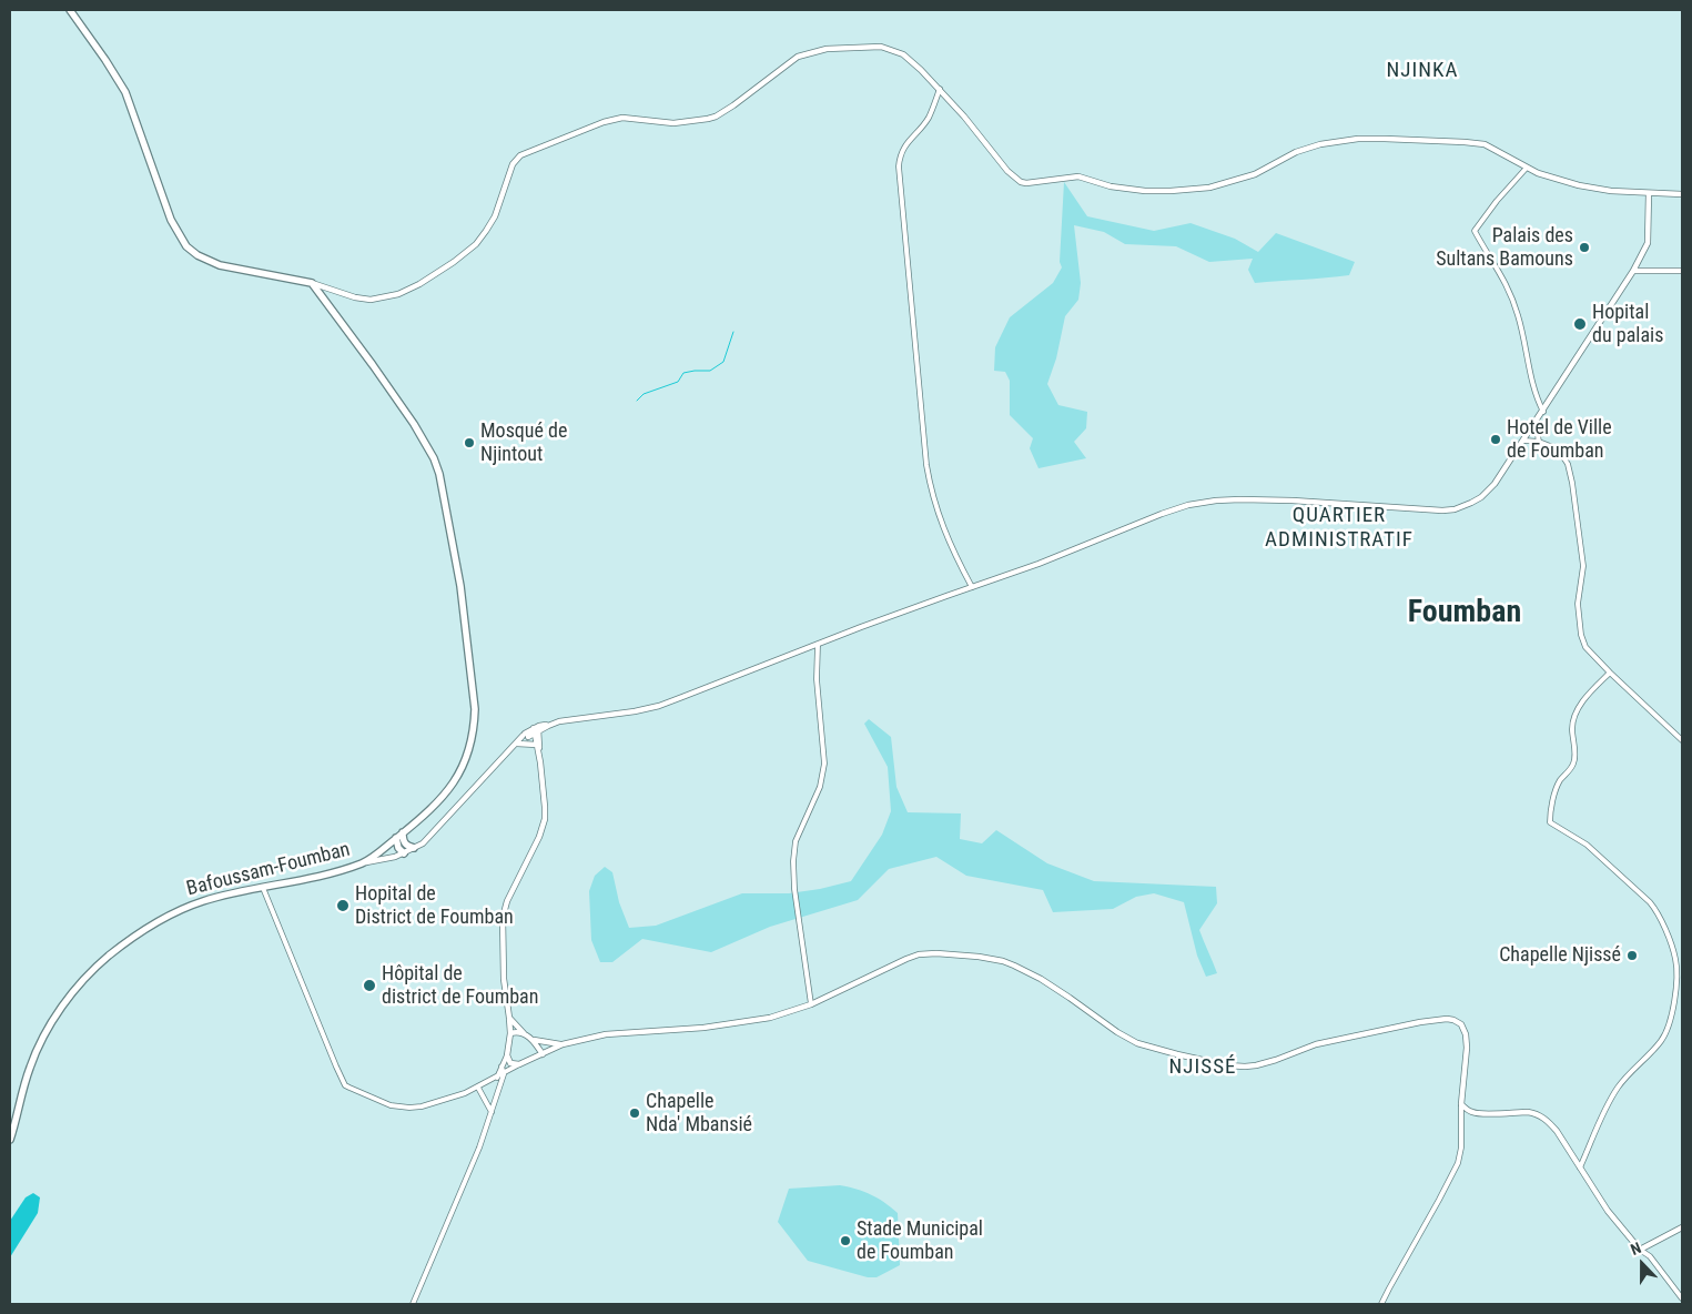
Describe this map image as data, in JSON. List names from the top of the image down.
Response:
{
  "streets": {
    "highway": ["Bafoussam-Foumban"]
  },
  "districts": [
    "NJINKA",
    "QUARTIER ADMINISTRATIF",
    "Foumban",
    "NJISSÉ"
  ],
  "places": [
    "Palais des Sultans Bamouns",
    "Hopital du palais",
    "Hotel de Ville de Foumban",
    "Mosqué de Njintout",
    "Hopital de District de Foumban",
    "Chapelle Njissé",
    "Hôpital de district de Foumban",
    "Chapelle Nda' Mbansié",
    "Stade Municipal de Foumban"
  ],
  "north": "top"
}
